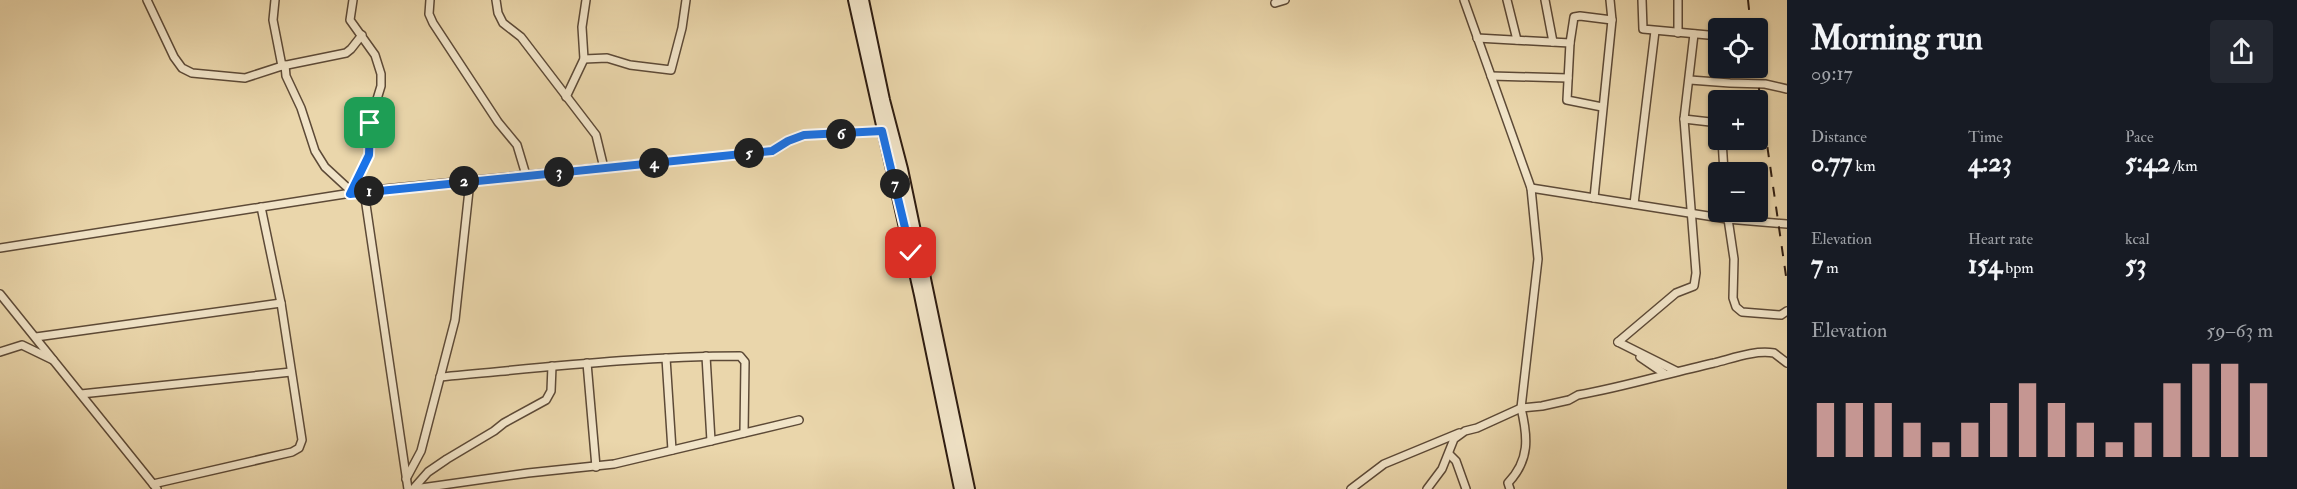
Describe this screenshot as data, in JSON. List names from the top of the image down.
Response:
{
  "page": {
    "heading": ["Morning run", "09:17"],
    "map_buttons": ["+", "−"],
    "stats": [
      ["Distance", "0.77 km"],
      ["Time", "4:23"],
      ["Pace", "5:42 /km"],
      ["Elevation", "7 m"],
      ["Heart rate", "154 bpm"],
      ["kcal", "53"]
    ],
    "pins": [
      "6",
      "5",
      "4",
      "3",
      "2",
      "7",
      "1"
    ],
    "chart": ["Elevation", "59–63 m"]
  }
}
